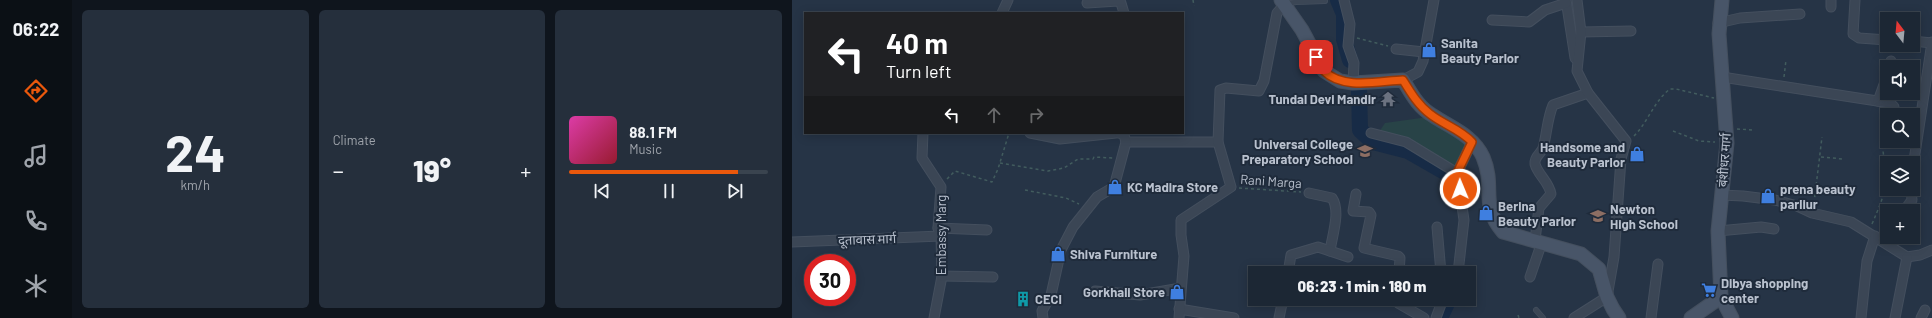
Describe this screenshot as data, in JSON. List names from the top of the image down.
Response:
{
  "streets": {
    "street": ["बंशीधर मार्ग", "Embassy Marg", "दूतावास मार्ग"],
    "path": ["Rani Marga"]
  },
  "crossings": [
    ["Embassy Marg", "दूतावास मार्ग"]
  ],
  "places": {
    "shop": [
      "Sanita Beauty Parlor",
      "Handsome and Beauty Parlor",
      "KC Madira Store",
      "prena beauty parliur",
      "Berina Beauty Parlor",
      "Shiva Furniture",
      "Gorkhali Store"
    ],
    "temple": ["Tundal Devi Mandir"],
    "school or university": ["Universal College Preparatory School", "Newton High School"],
    "supermarket": ["Dibya shopping center"],
    "building": ["CECI"]
  },
  "north": "top",
  "page": {
    "tabs": "06:22",
    "tile": [
      ["24", "km/h"],
      "Climate"
    ],
    "map_buttons": "+",
    "turn": ["40 m", "Turn left"],
    "song": ["88.1 FM", "Music"],
    "heat": ["−", "19°", "+"],
    "limit": "30",
    "trip": "06:23 · 1 min · 180 m"
  }
}
